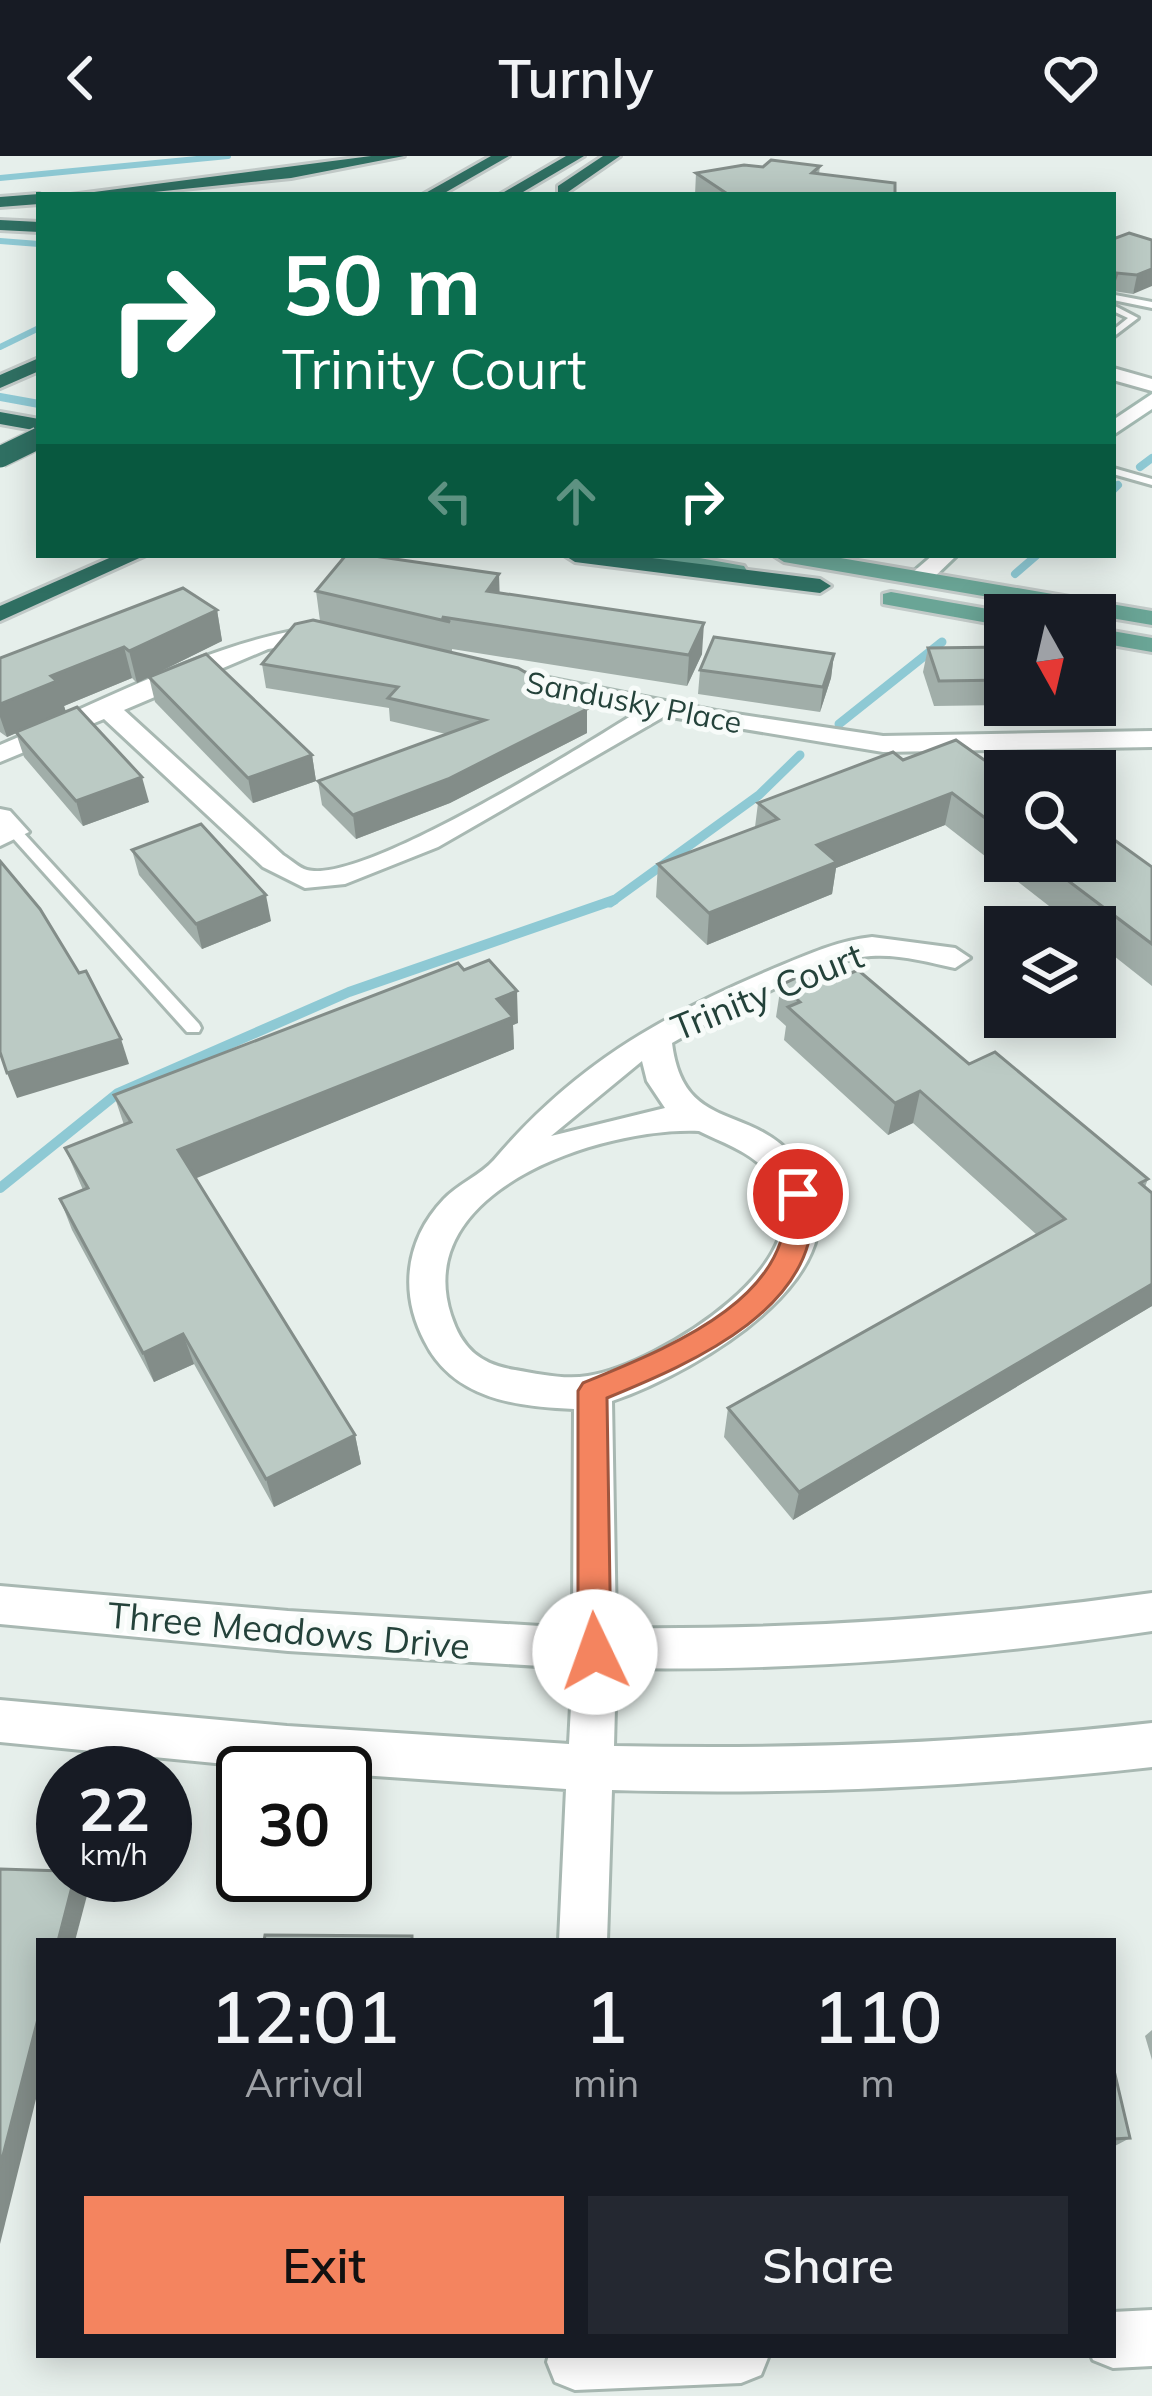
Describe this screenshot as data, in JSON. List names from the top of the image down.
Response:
{
  "streets": {
    "street": ["Sandusky Place", "Trinity Court", "Three Meadows Drive"]
  },
  "north": "bottom",
  "page": {
    "header": "Turnly",
    "turn": ["50 m", "Trinity Court"],
    "speed": "22 km/h",
    "limit": "30",
    "eta": [
      "12:01",
      "Arrival",
      "1",
      "min",
      "110",
      "m"
    ],
    "buttons": ["Exit", "Share"]
  }
}
